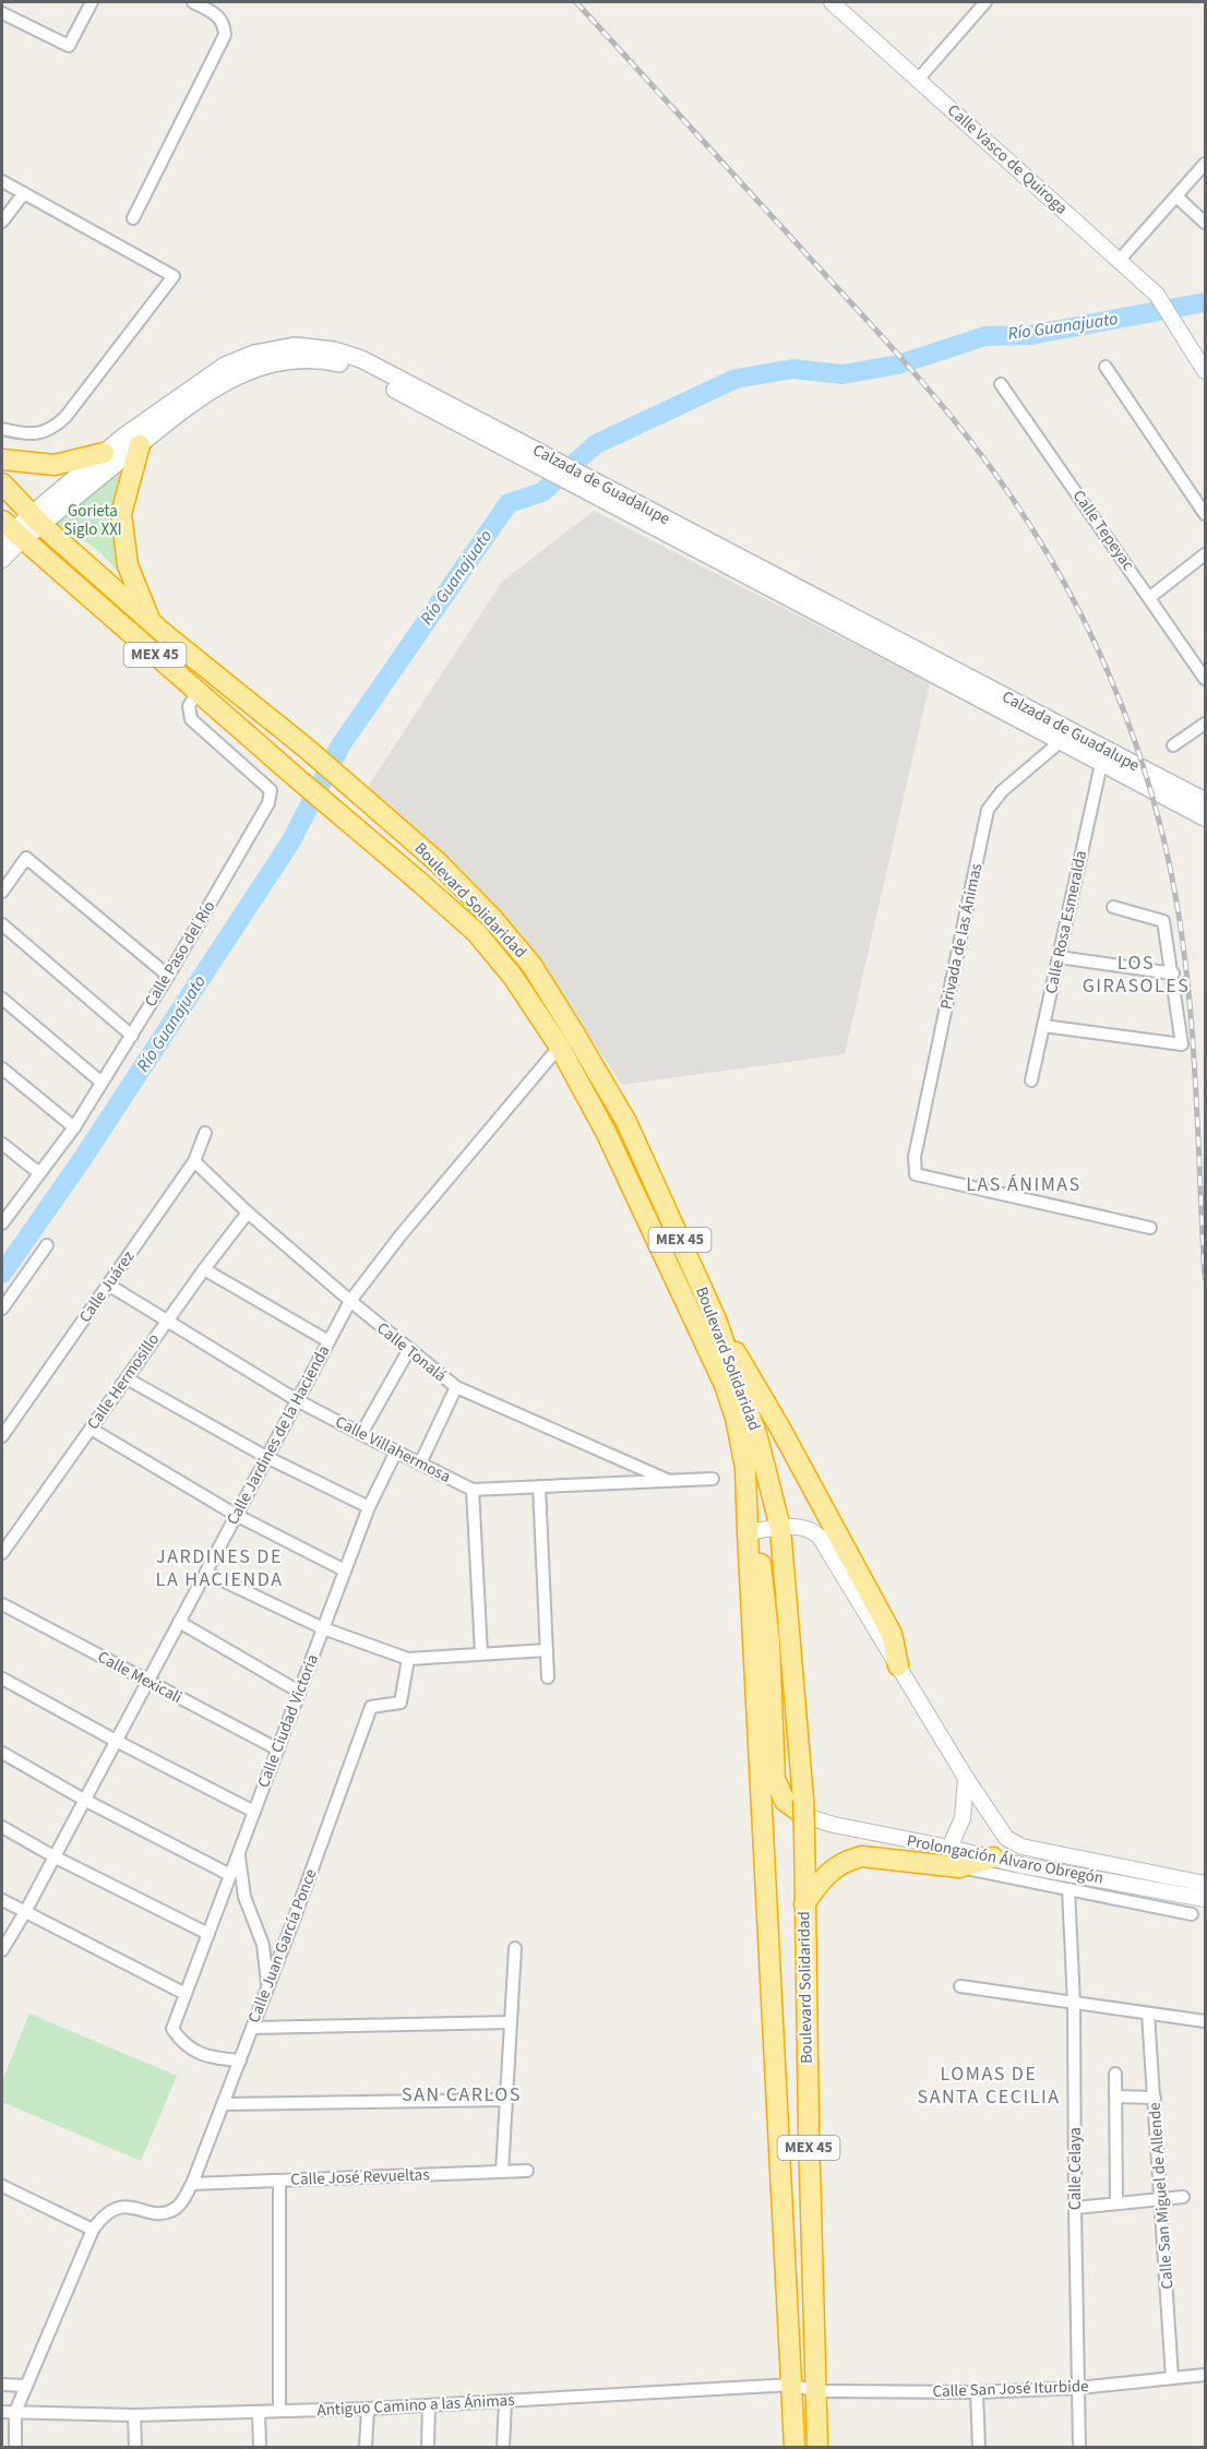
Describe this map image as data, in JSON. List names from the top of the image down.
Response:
{
  "streets": {
    "highway": ["MEX 45", "Boulevard Solidaridad"],
    "main road": ["Calzada de Guadalupe"],
    "street": [
      "Calle Vasco de Quiroga",
      "Calle Tepeyac",
      "Calle Rosa Esmeralda",
      "Privada de las Ánimas",
      "Calle Paso del Río",
      "Calle Juárez",
      "Calle Tonalá",
      "Calle Hermosillo",
      "Calle Jardines de la Hacienda",
      "Calle Villahermosa",
      "Calle Mexicali",
      "Calle Ciudad Victoria",
      "Prolongación Álvaro Obregón",
      "Calle Juan García Ponce",
      "Calle Celaya",
      "Calle José Revueltas",
      "Calle San Miguel de Allende",
      "Calle San José Iturbide",
      "Antiguo Camino a las Ánimas"
    ]
  },
  "crossings": [
    ["Calzada de Guadalupe", "Boulevard Solidaridad"],
    ["Calzada de Guadalupe", "Calle Rosa Esmeralda"],
    ["Calzada de Guadalupe", "Privada de las Ánimas"],
    ["Boulevard Solidaridad", "Calle Paso del Río"],
    ["Boulevard Solidaridad", "Calle Jardines de la Hacienda"],
    ["Boulevard Solidaridad", "Prolongación Álvaro Obregón"],
    ["Boulevard Solidaridad", "Calle San José Iturbide"],
    ["Boulevard Solidaridad", "Antiguo Camino a las Ánimas"],
    ["Calle Juárez", "Calle Tonalá"],
    ["Calle Juárez", "Calle Villahermosa"],
    ["Calle Tonalá", "Calle Hermosillo"],
    ["Calle Tonalá", "Calle Jardines de la Hacienda"],
    ["Calle Tonalá", "Calle Villahermosa"],
    ["Calle Hermosillo", "Calle Villahermosa"],
    ["Calle Jardines de la Hacienda", "Calle Villahermosa"],
    ["Calle Jardines de la Hacienda", "Calle Mexicali"],
    ["Calle Villahermosa", "Calle Ciudad Victoria"],
    ["Calle Mexicali", "Calle Ciudad Victoria"],
    ["Calle Ciudad Victoria", "Calle Juan García Ponce"],
    ["Calle Juan García Ponce", "Calle José Revueltas"],
    ["Calle Celaya", "Calle San José Iturbide"],
    ["Calle San Miguel de Allende", "Calle San José Iturbide"],
    ["Calle San José Iturbide", "Antiguo Camino a las Ánimas"]
  ],
  "districts": [
    "LOS GIRASOLES",
    "LAS ÁNIMAS",
    "JARDINES DE LA HACIENDA",
    "LOMAS DE SANTA CECILIA",
    "SAN CARLOS"
  ],
  "water": ["Río Guanajuato"],
  "parks": ["Gorieta Siglo XXI"]
}
